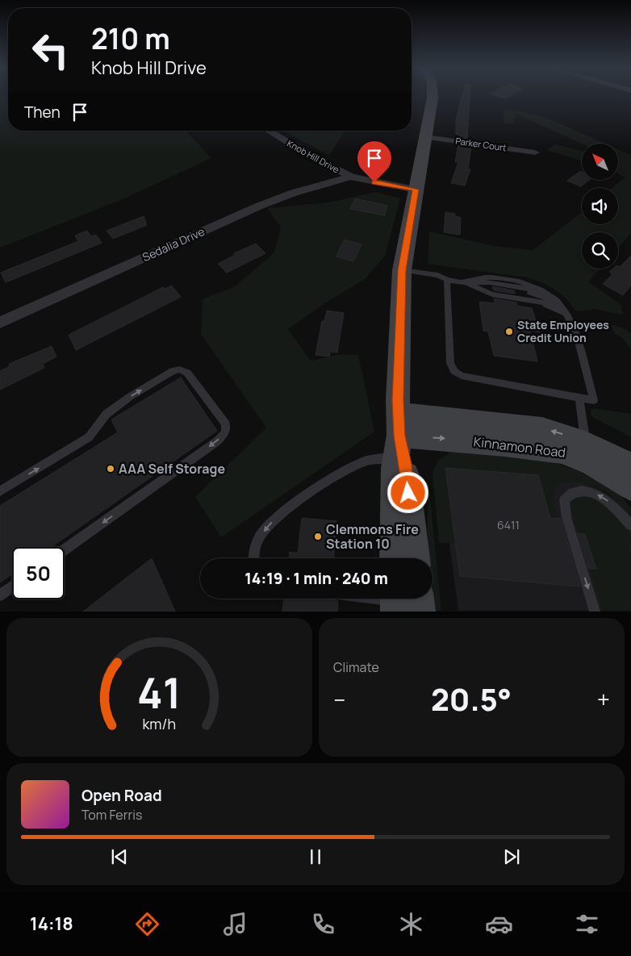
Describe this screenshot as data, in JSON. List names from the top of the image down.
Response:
{
  "streets": {
    "main road": ["Kinnamon Road"],
    "street": ["Parker Court", "Knob Hill Drive", "Sedalia Drive"]
  },
  "crossings": [
    ["Knob Hill Drive", "Sedalia Drive"]
  ],
  "places": ["State Employees Credit Union", "AAA Self Storage", "Clemmons Fire Station 10"],
  "house_numbers": ["6411"],
  "north": "top left",
  "page": {
    "turn": ["210 m", "Knob Hill Drive"],
    "then": "Then",
    "limit": "50",
    "trip": "14:19 · 1 min · 240 m",
    "tile": "Climate",
    "heat": ["−", "20.5°", "+"],
    "song": ["Open Road", "Tom Ferris"],
    "tabs": "14:18",
    "gauge": ["41", "km/h"]
  }
}
